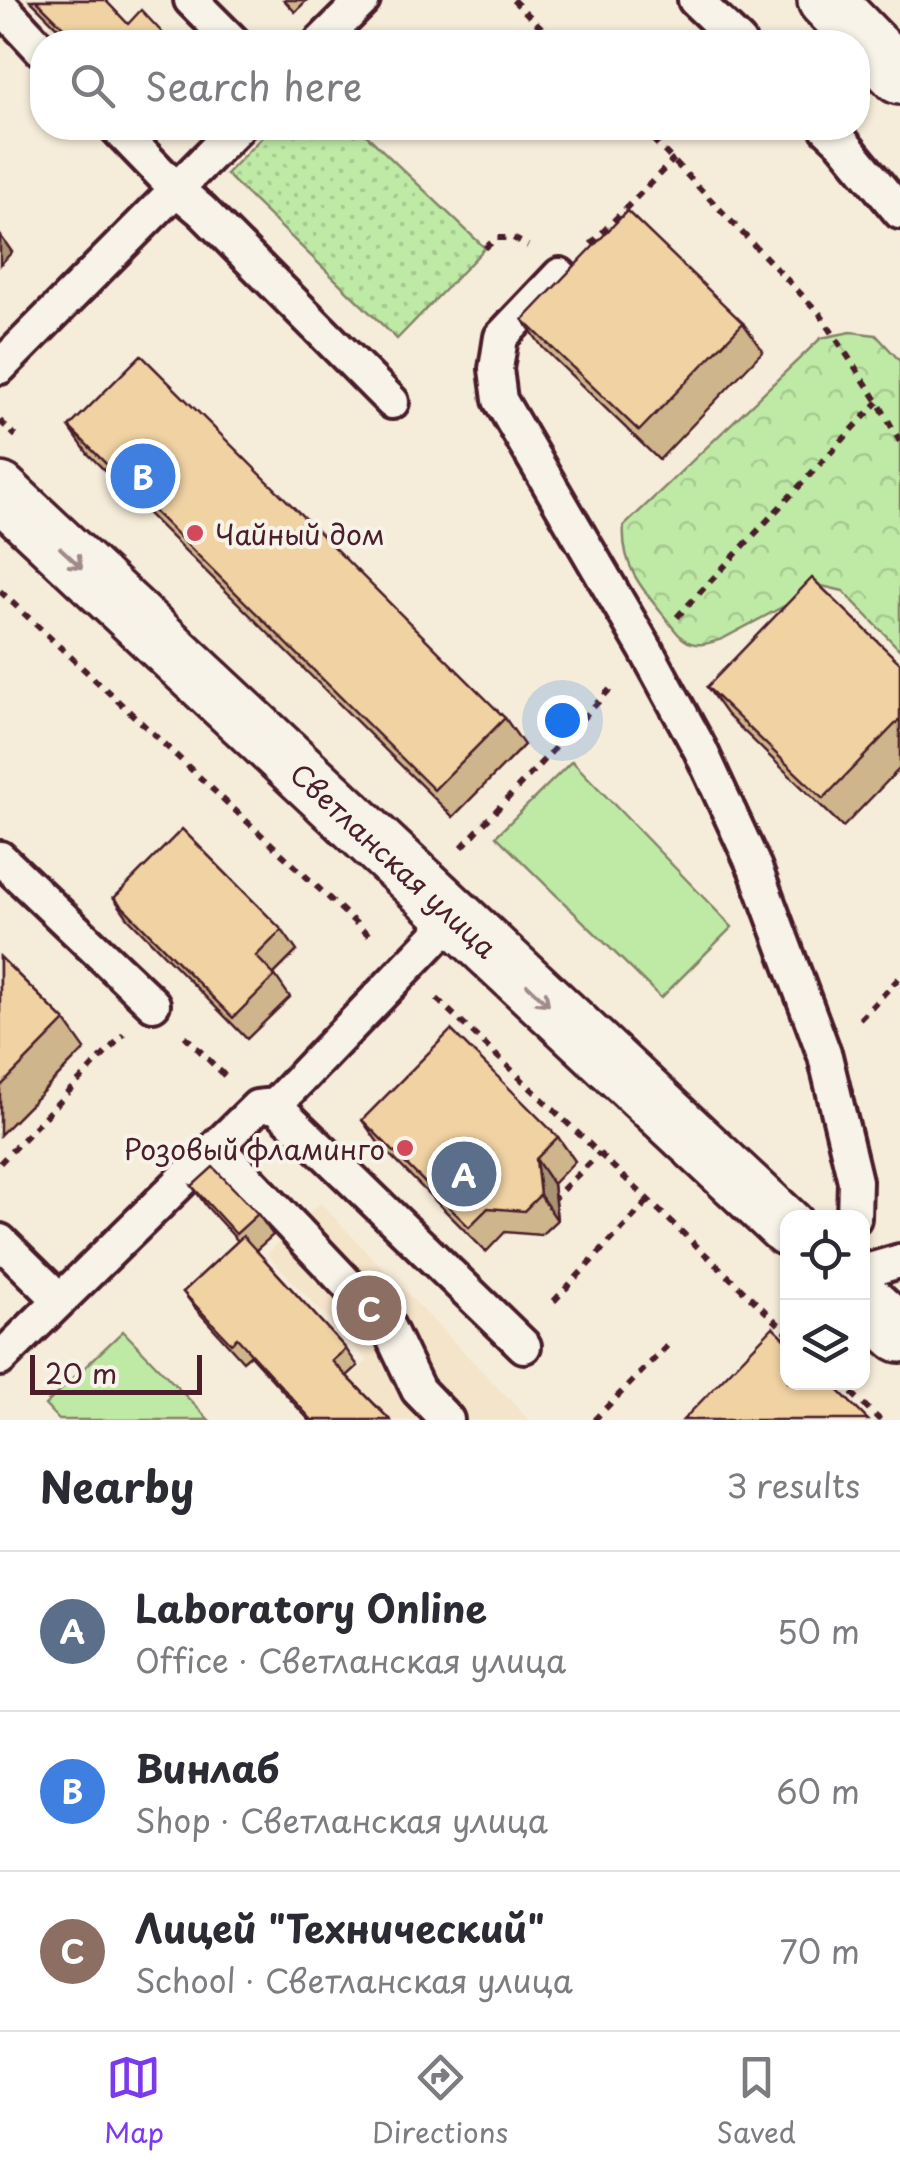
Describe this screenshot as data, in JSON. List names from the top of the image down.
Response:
{
  "streets": {
    "main road": ["Светланская улица"]
  },
  "one_way": ["Светланская улица"],
  "places": ["Чайный дом", "Розовый фламинго"],
  "scale_bar": "20 m",
  "page": {
    "search": "Search here",
    "pins": ["B", "A", "C"],
    "scale": "20 m",
    "heading": ["Nearby", "3 results"],
    "list": [
      {
        "mark": "A",
        "name": "Laboratory Online",
        "note": "Office · Светланская улица",
        "value": "50 m"
      },
      {
        "mark": "B",
        "name": "Винлаб",
        "note": "Shop · Светланская улица",
        "value": "60 m"
      },
      {
        "mark": "C",
        "name": "Лицей \"Технический\"",
        "note": "School · Светланская улица",
        "value": "70 m"
      }
    ],
    "nav": ["Map", "Directions", "Saved"]
  }
}
